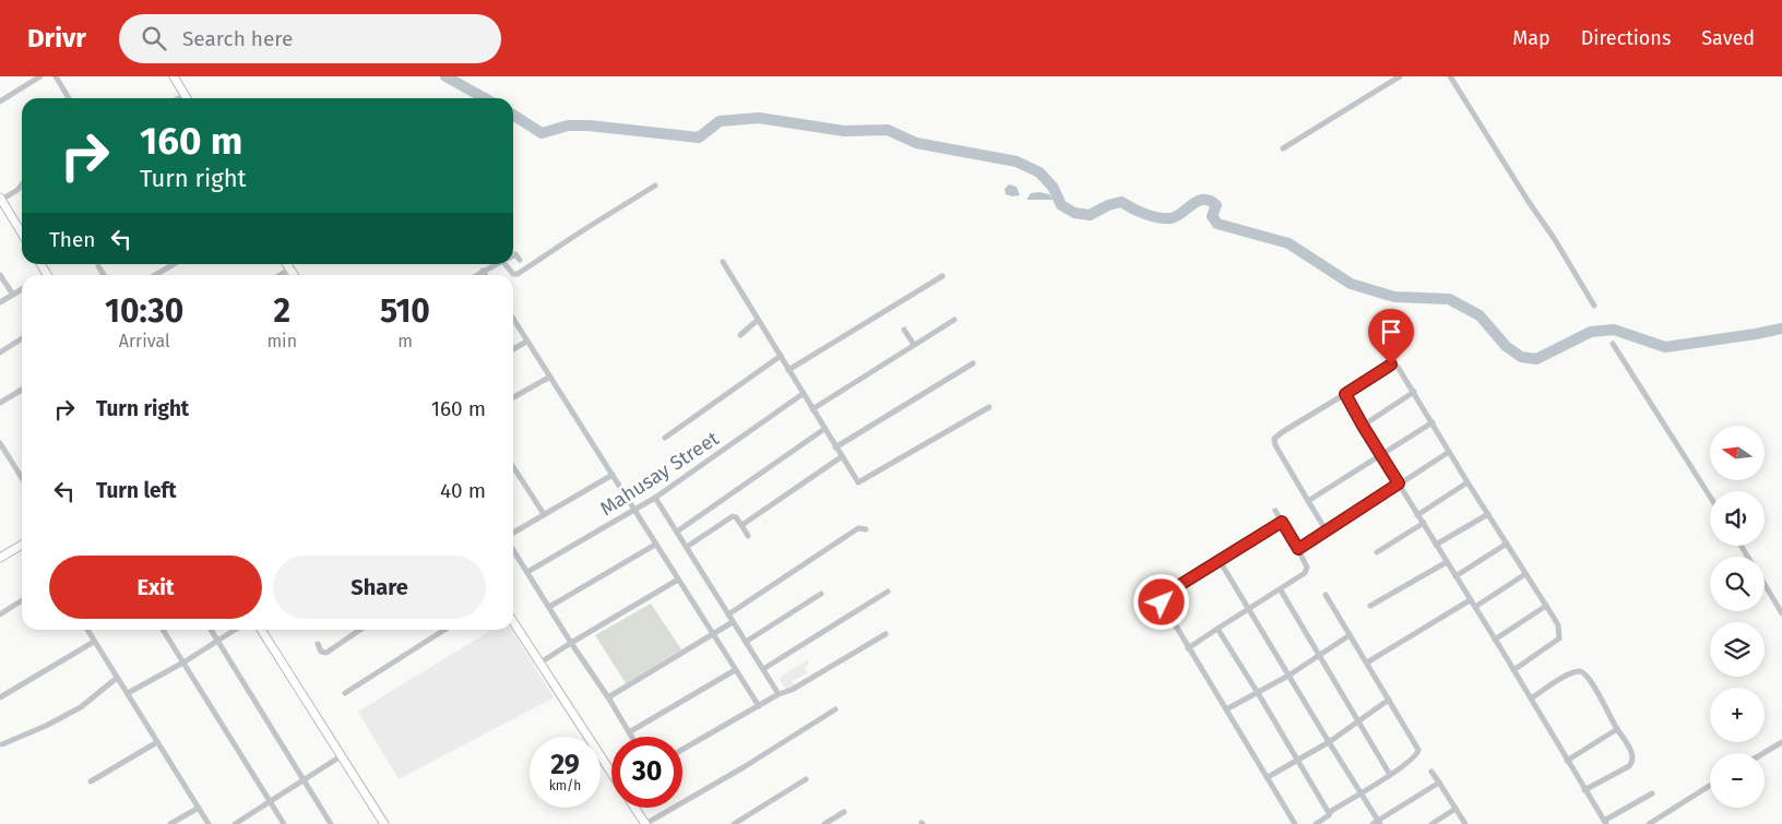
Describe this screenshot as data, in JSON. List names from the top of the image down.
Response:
{
  "streets": {
    "street": ["Mahusay Street"]
  },
  "north": "left",
  "page": {
    "header": "Drivr",
    "search": "Search here",
    "nav": ["Map", "Directions", "Saved"],
    "turn": ["160 m", "Turn right"],
    "then": "Then",
    "eta": [
      "10:30",
      "Arrival",
      "2",
      "min",
      "510",
      "m"
    ],
    "list": [
      {
        "name": "Turn right",
        "value": "160 m"
      },
      {
        "name": "Turn left",
        "value": "40 m"
      }
    ],
    "map_buttons": ["+", "−"],
    "buttons": ["Exit", "Share"],
    "speed": "29 km/h",
    "limit": "30"
  }
}
